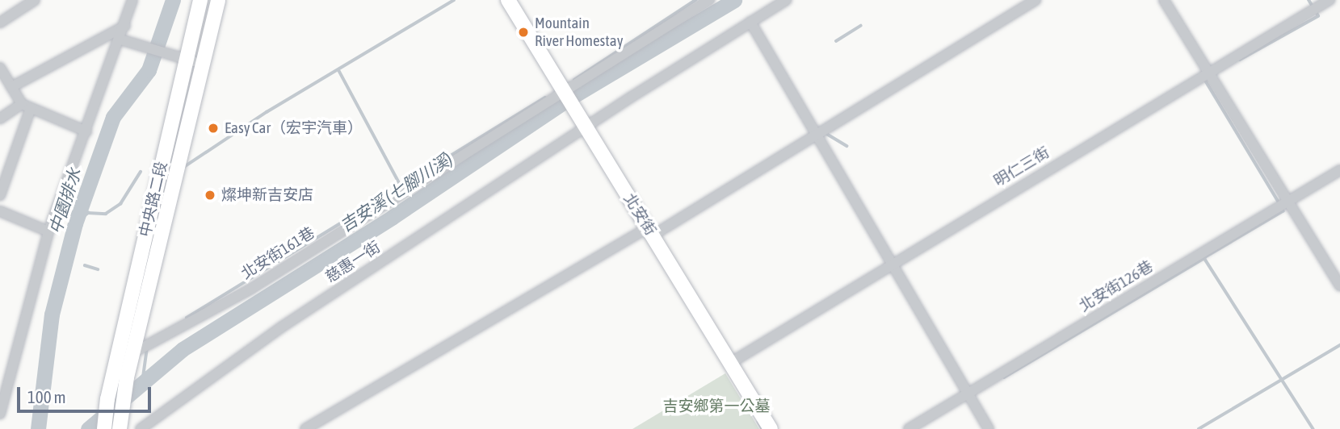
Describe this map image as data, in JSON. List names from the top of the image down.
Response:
{
  "streets": {
    "street": [
      "明仁三街",
      "中央路二段",
      "北安街",
      "北安街161巷",
      "慈惠一街",
      "北安街126巷"
    ]
  },
  "crossings": [
    ["明仁三街", "北安街"],
    ["中央路二段", "北安街161巷"],
    ["北安街", "北安街161巷"],
    ["北安街", "慈惠一街"]
  ],
  "water": ["吉安溪 (七腳川溪)", "中園排水"],
  "parks": ["吉安鄉第一公墓"],
  "places": ["Mountain River Homestay", "Easy Car（宏宇汽車）", "燦坤新吉安店"],
  "scale_bar": "100 m"
}
